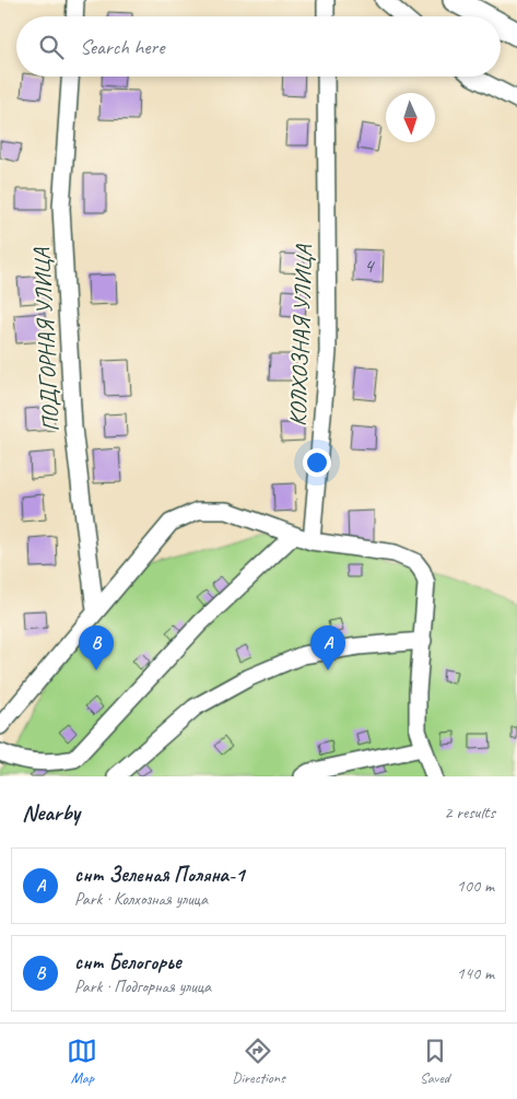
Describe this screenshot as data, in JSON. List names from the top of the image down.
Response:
{
  "streets": {
    "street": ["КОЛХОЗНАЯ УЛИЦА", "ПОДГОРНАЯ УЛИЦА"]
  },
  "house_numbers": ["4"],
  "north": "bottom",
  "page": {
    "search": "Search here",
    "pins": ["A", "B"],
    "heading": ["Nearby", "2 results"],
    "list": [
      {
        "mark": "A",
        "name": "снт Зеленая Поляна-1",
        "note": "Park · Колхозная улица",
        "value": "100 m"
      },
      {
        "mark": "B",
        "name": "снт Белогорье",
        "note": "Park · Подгорная улица",
        "value": "140 m"
      }
    ],
    "nav": ["Map", "Directions", "Saved"]
  }
}
